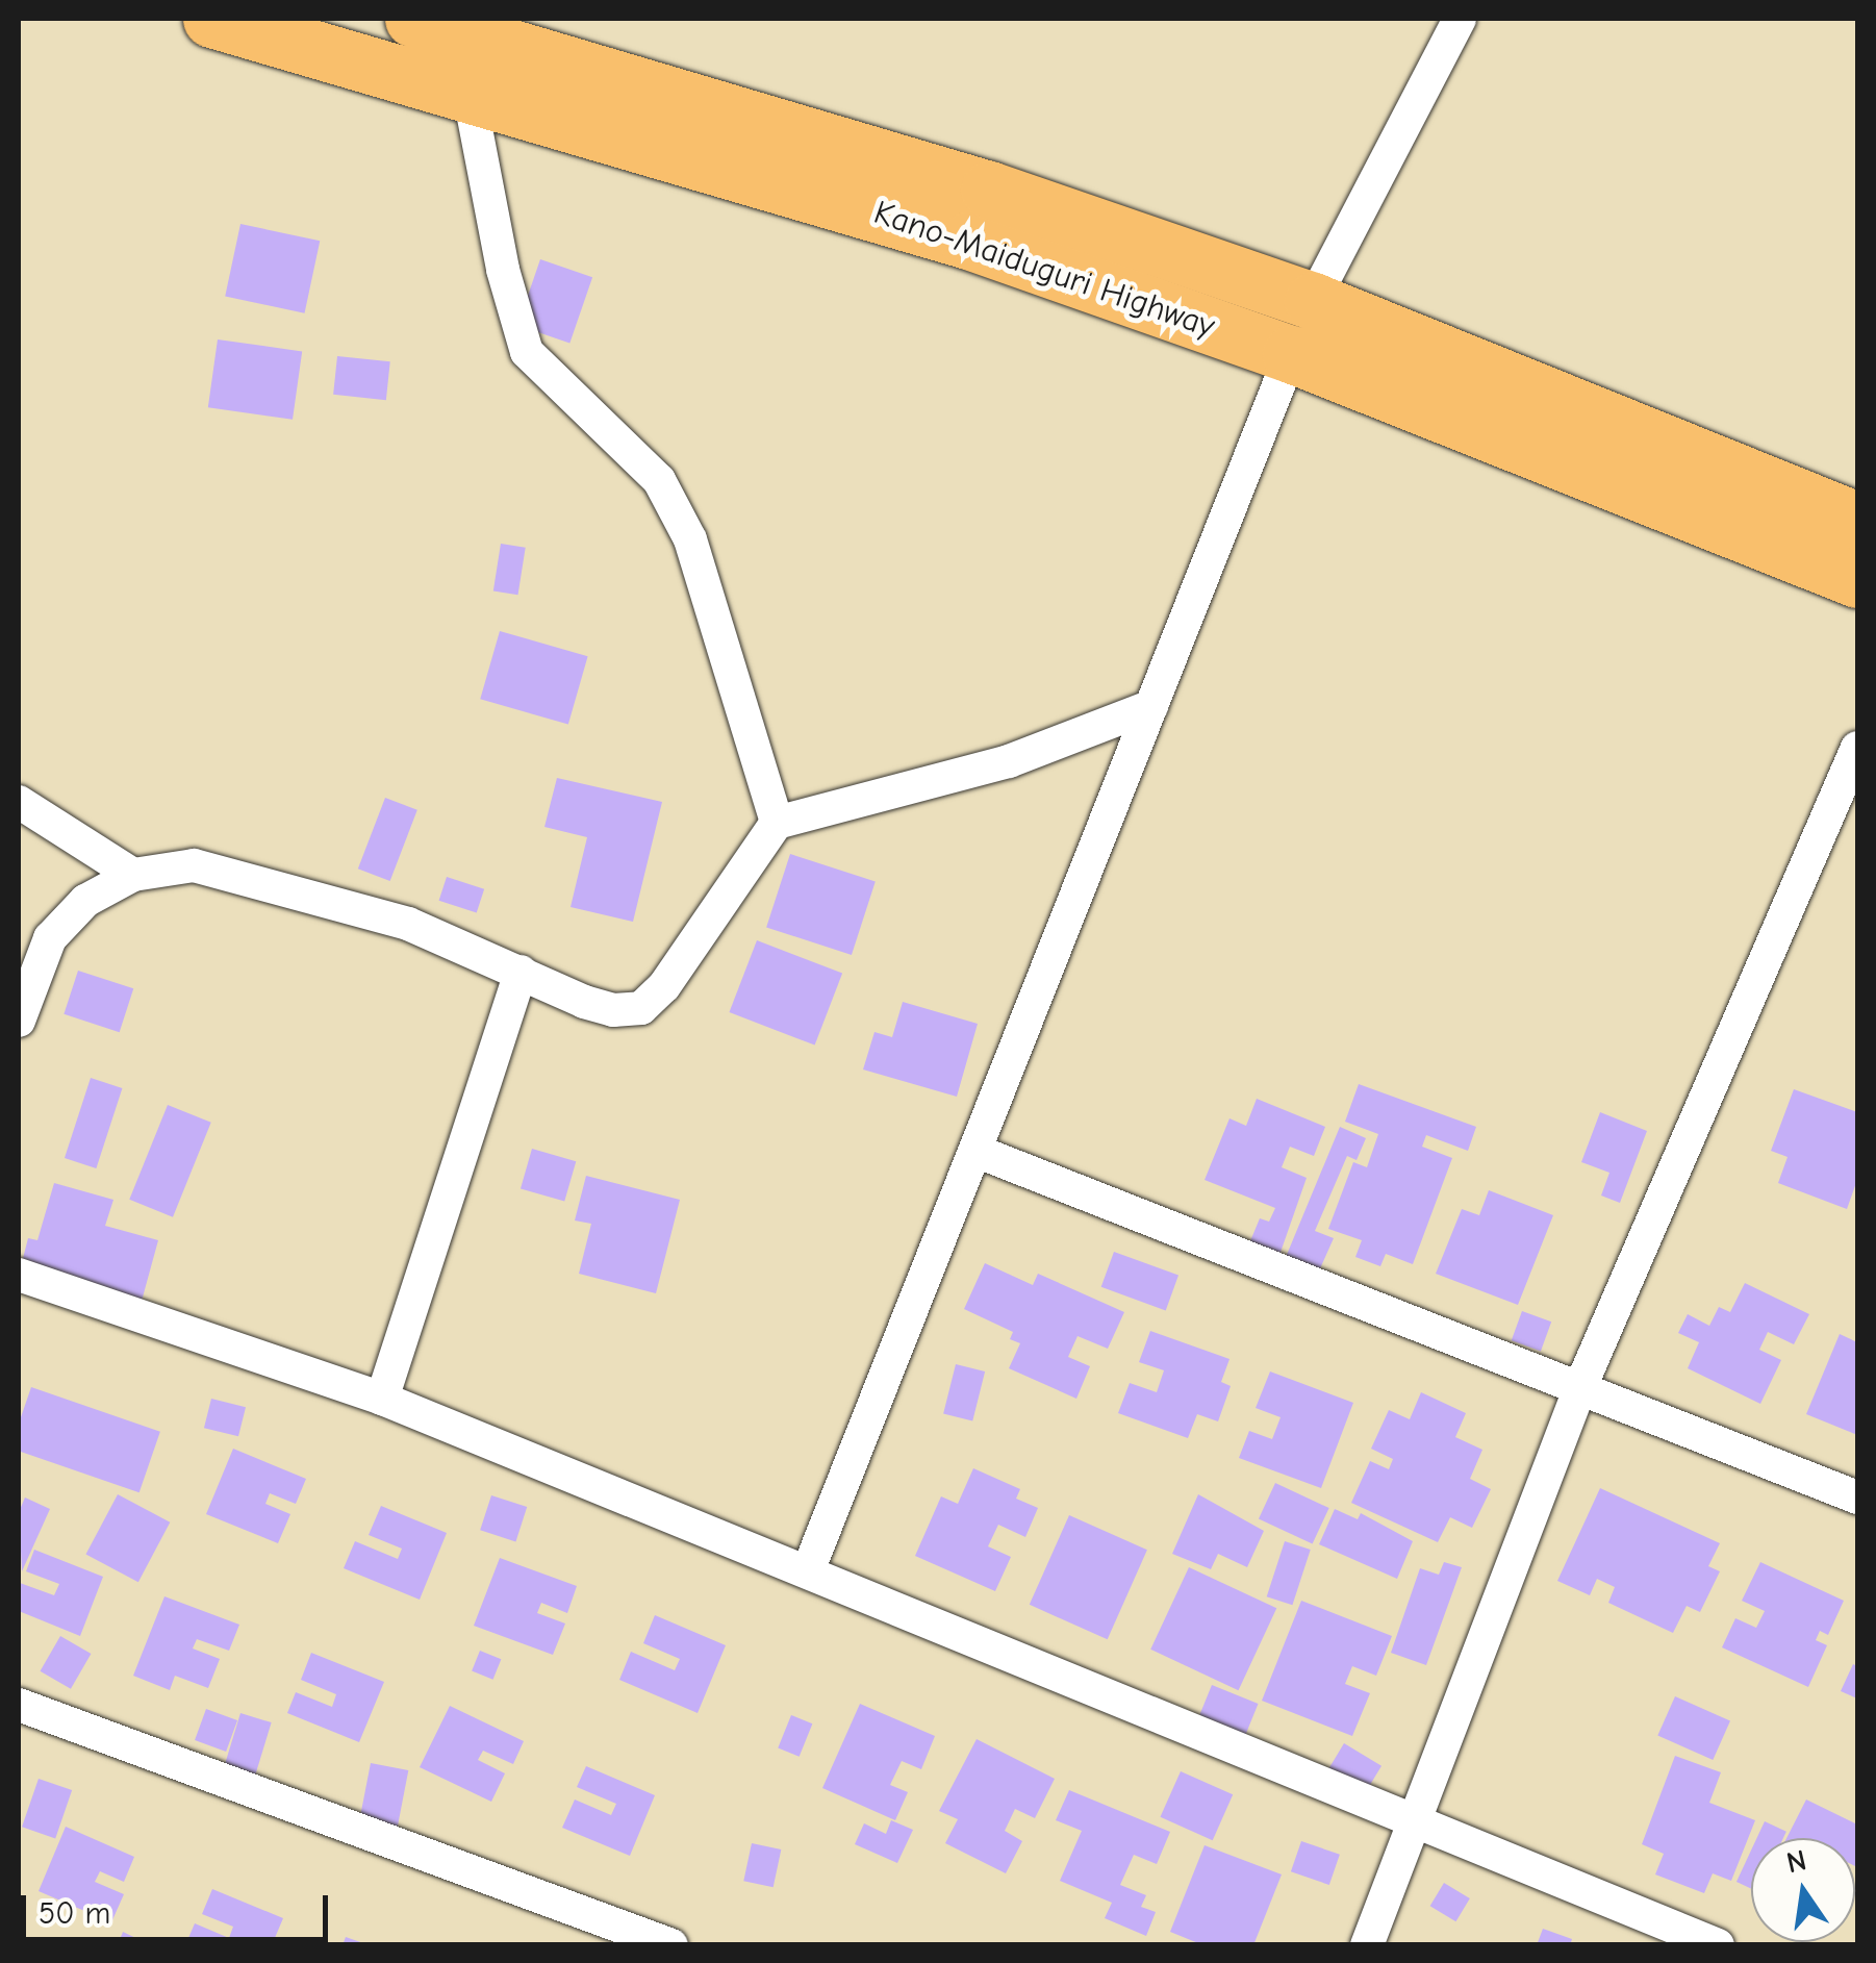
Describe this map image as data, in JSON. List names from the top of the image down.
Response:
{
  "streets": {
    "highway": ["Kano-Maiduguri Highway"]
  },
  "scale_bar": "50 m",
  "north": "top"
}
